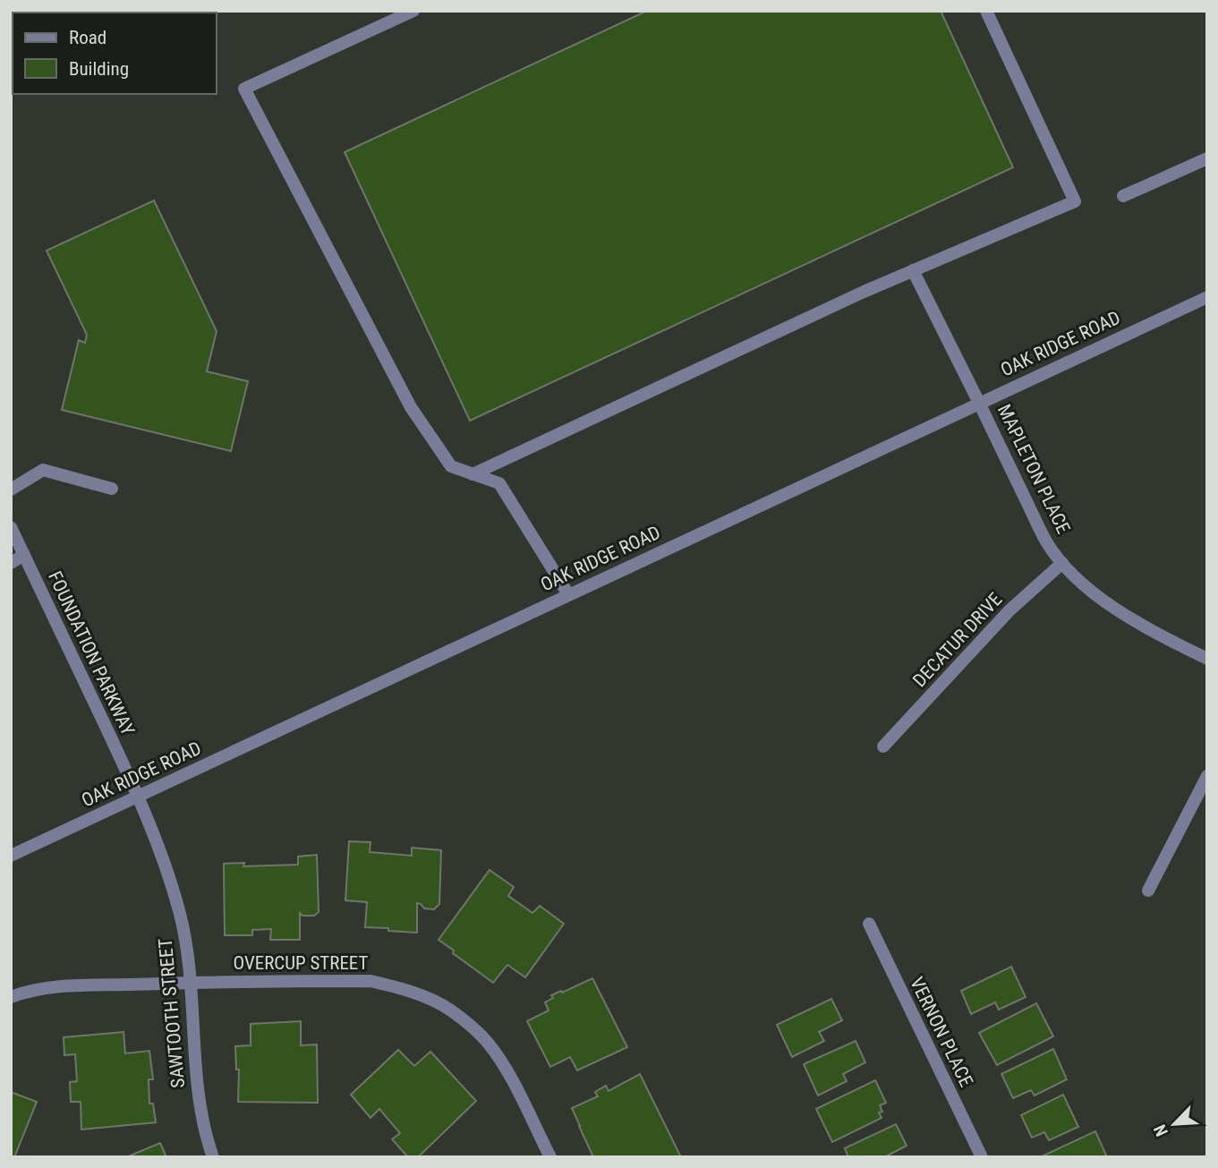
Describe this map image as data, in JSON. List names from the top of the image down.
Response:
{
  "streets": {
    "street": [
      "OAK RIDGE ROAD",
      "MAPLETON PLACE",
      "DECATUR DRIVE",
      "FOUNDATION PARKWAY",
      "OVERCUP STREET",
      "SAWTOOTH STREET",
      "VERNON PLACE"
    ]
  },
  "crossings": [
    ["OAK RIDGE ROAD", "MAPLETON PLACE"],
    ["OAK RIDGE ROAD", "FOUNDATION PARKWAY"],
    ["OAK RIDGE ROAD", "SAWTOOTH STREET"],
    ["MAPLETON PLACE", "DECATUR DRIVE"],
    ["FOUNDATION PARKWAY", "SAWTOOTH STREET"],
    ["OVERCUP STREET", "SAWTOOTH STREET"]
  ],
  "legend": ["Road", "Building"],
  "north": "bottom left"
}
